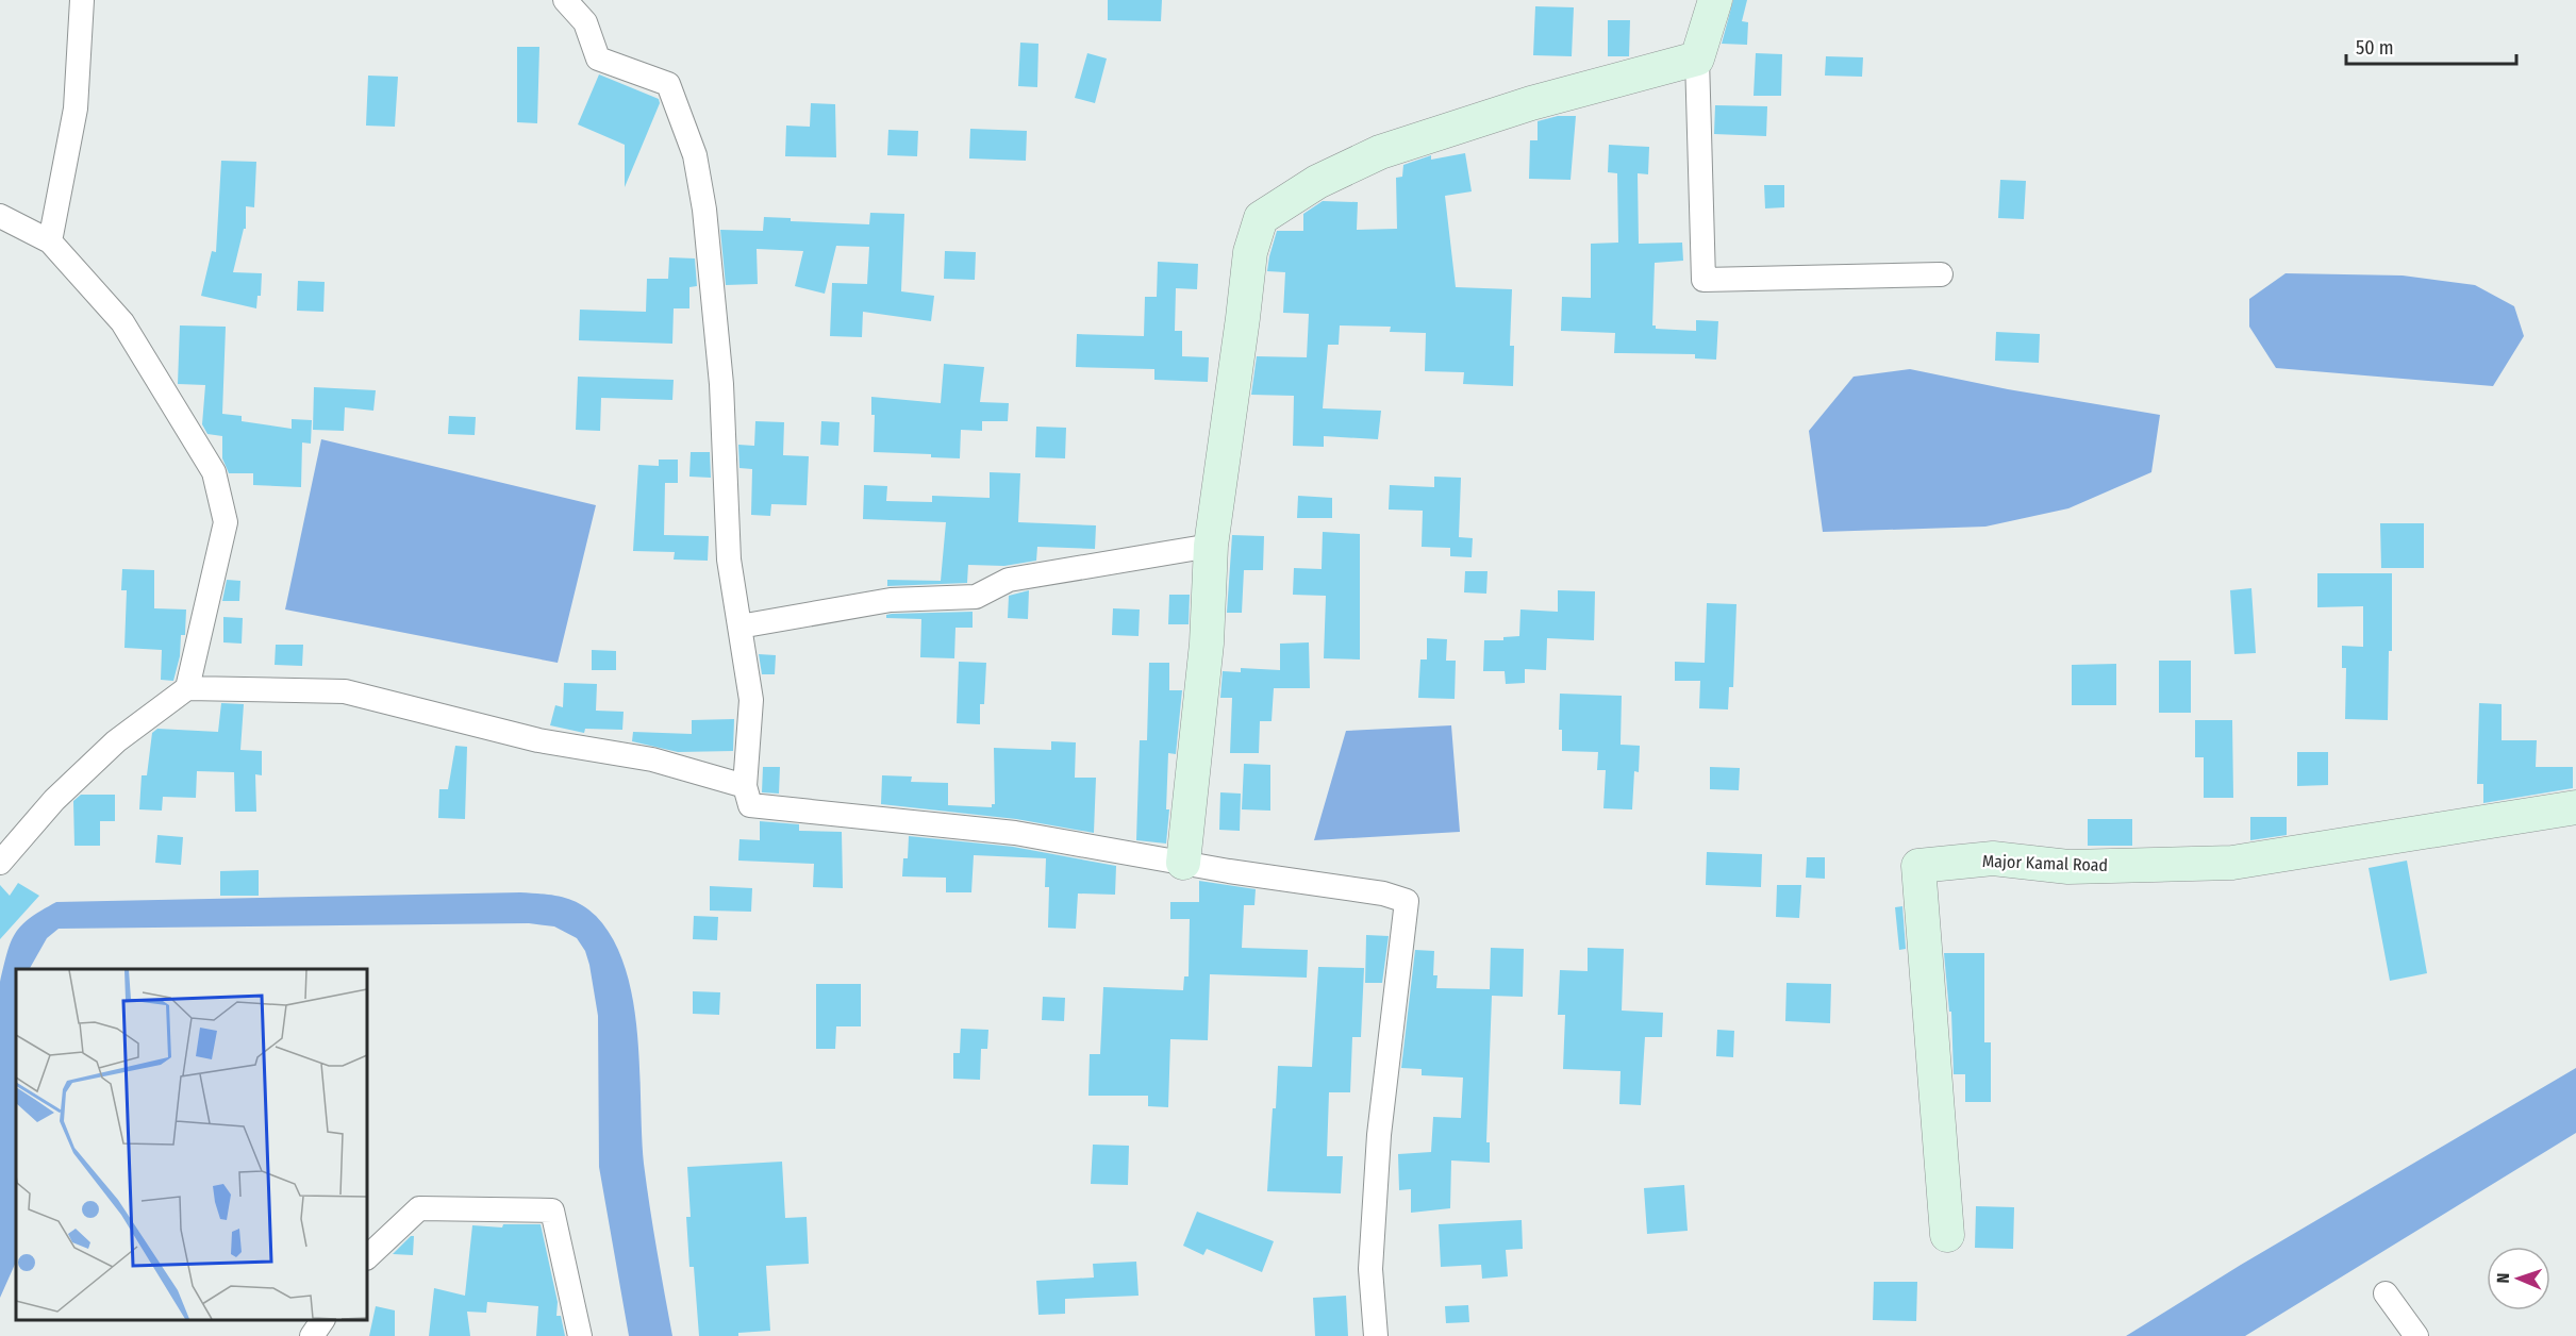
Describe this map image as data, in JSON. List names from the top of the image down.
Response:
{
  "streets": {
    "street": ["Major Kamal Road"]
  },
  "scale_bar": "50 m",
  "north": "left"
}
